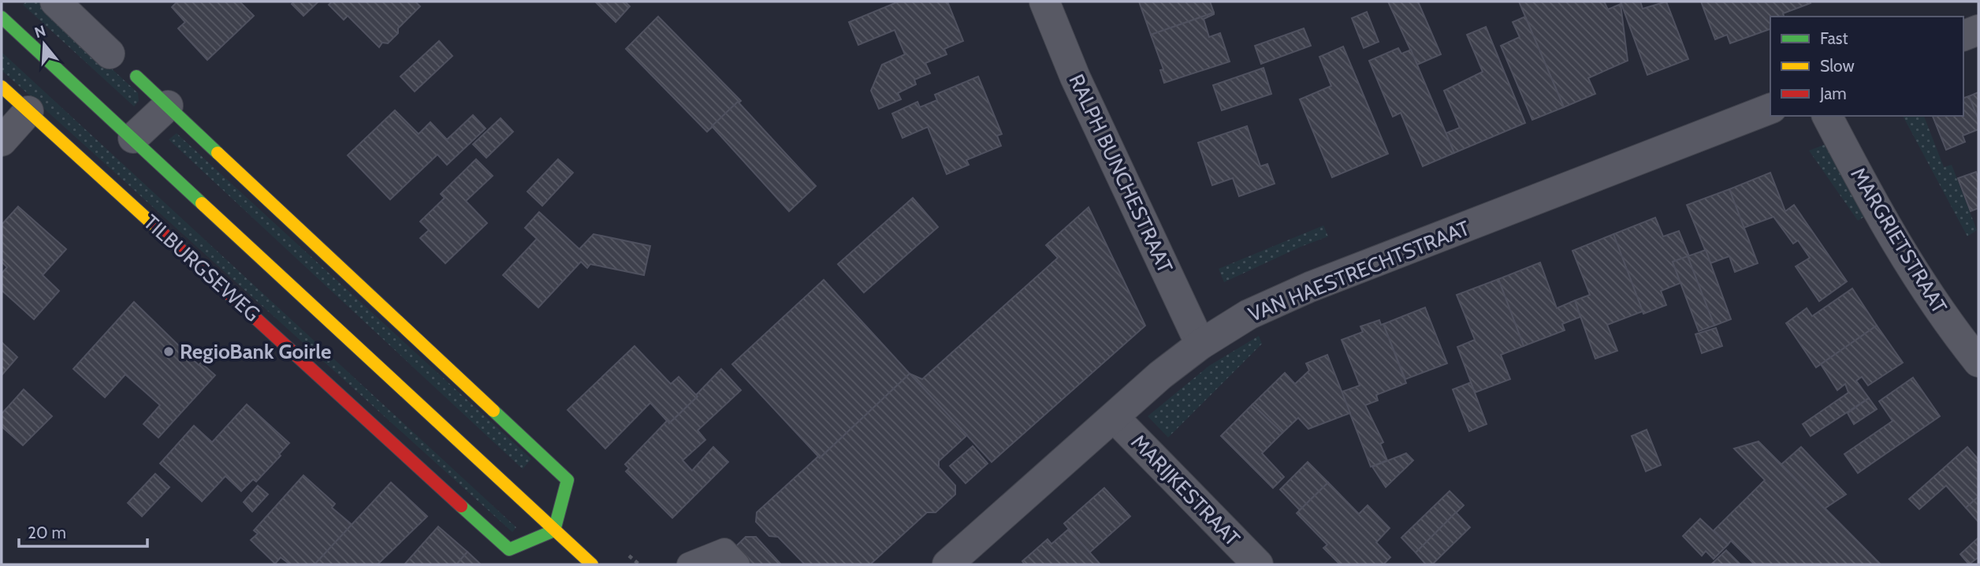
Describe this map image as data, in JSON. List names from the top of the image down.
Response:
{
  "streets": {
    "street": [
      "RALPH BUNCHESTRAAT",
      "MARGRIETSTRAAT",
      "TILBURGSEWEG",
      "VAN HAESTRECHTSTRAAT",
      "MARIJKESTRAAT"
    ]
  },
  "crossings": [
    ["RALPH BUNCHESTRAAT", "VAN HAESTRECHTSTRAAT"],
    ["VAN HAESTRECHTSTRAAT", "MARIJKESTRAAT"]
  ],
  "places": ["RegioBank Goirle"],
  "legend": ["Fast", "Slow", "Jam"],
  "scale_bar": "20 m",
  "north": "top"
}
